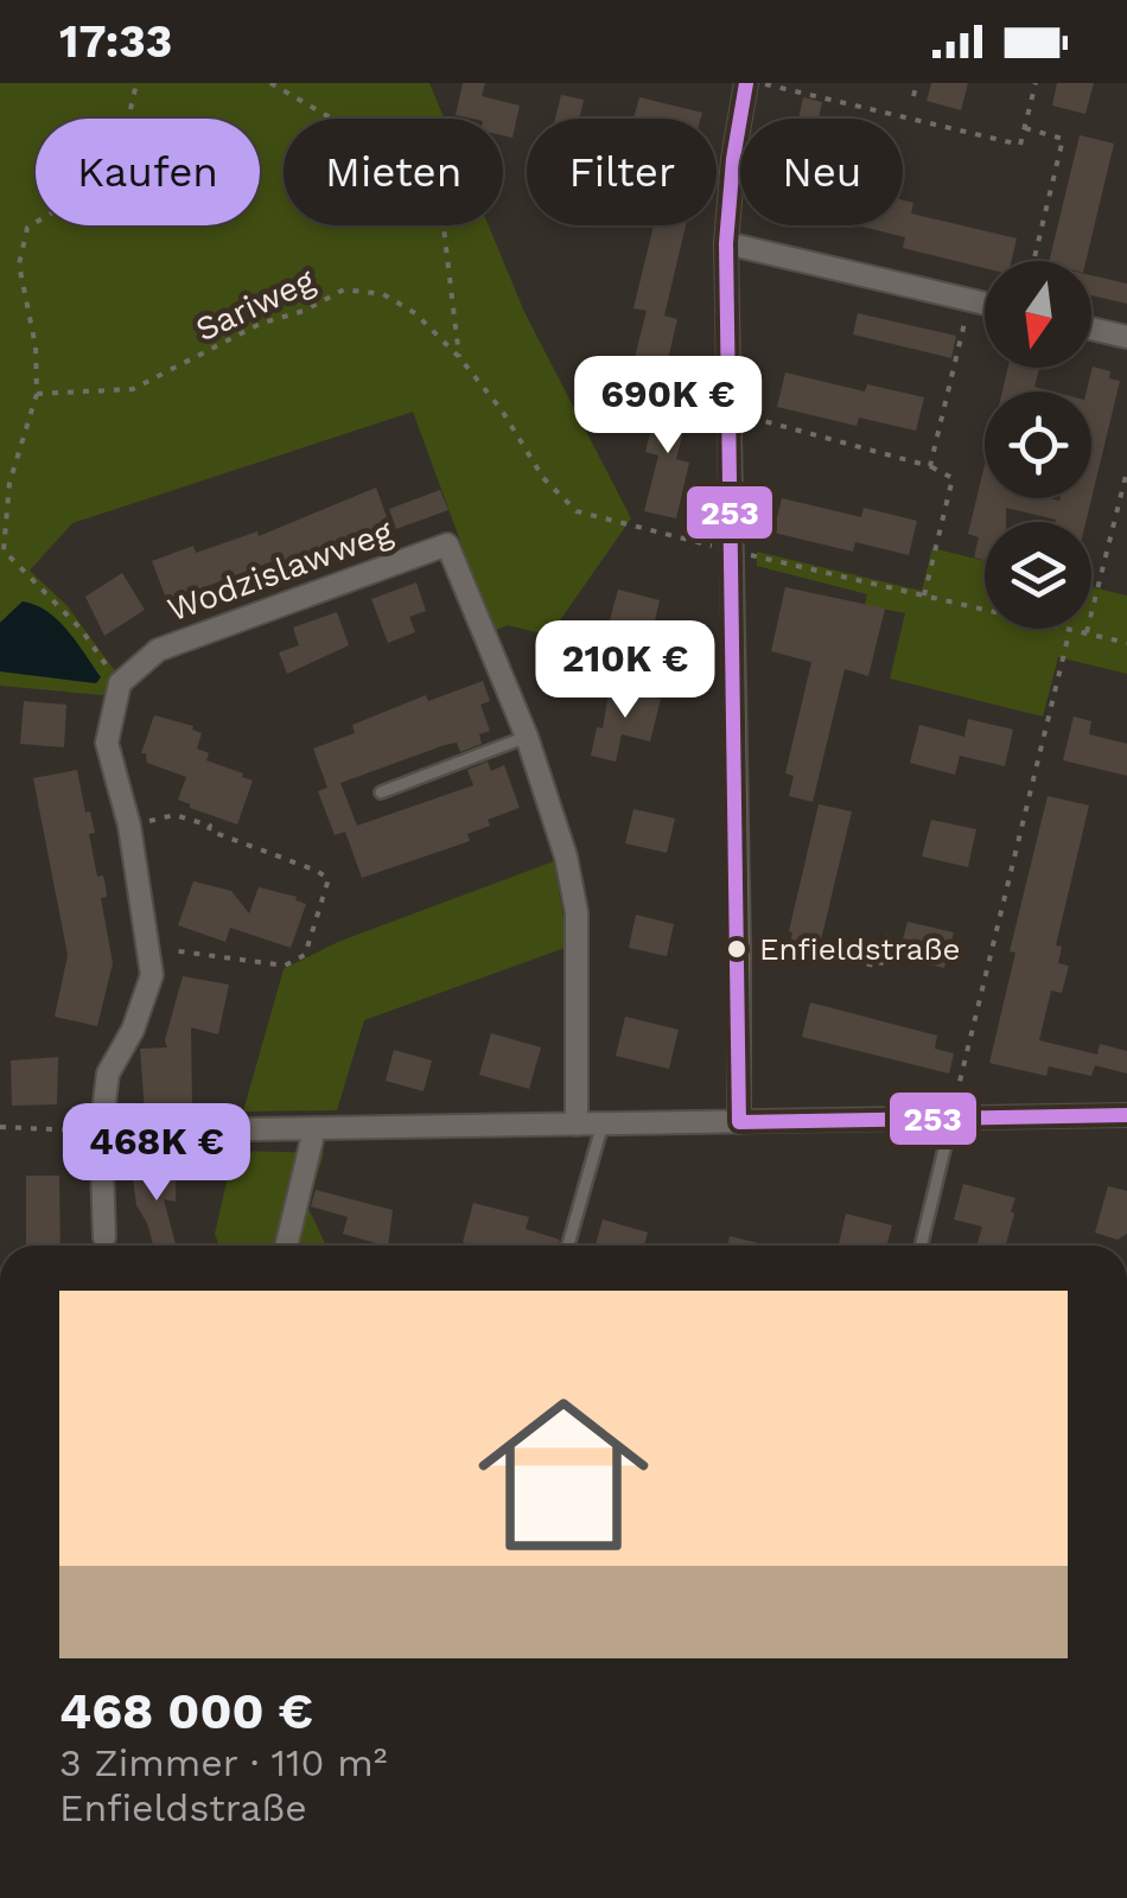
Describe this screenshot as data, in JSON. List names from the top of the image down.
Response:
{
  "streets": {
    "street": ["Wodzislawweg"],
    "path": ["Sariweg"]
  },
  "places": ["Enfieldstraße"],
  "lines": ["transit line 253"],
  "north": "bottom",
  "page": {
    "status": "17:33",
    "chip": [
      "Kaufen",
      "Mieten",
      "Filter",
      "Neu"
    ],
    "price": ["690K €", "210K €", "468K €"],
    "list": [
      {
        "name": "468 000 €",
        "note": "3 Zimmer · 110 m² · Enfieldstraße"
      }
    ]
  }
}
